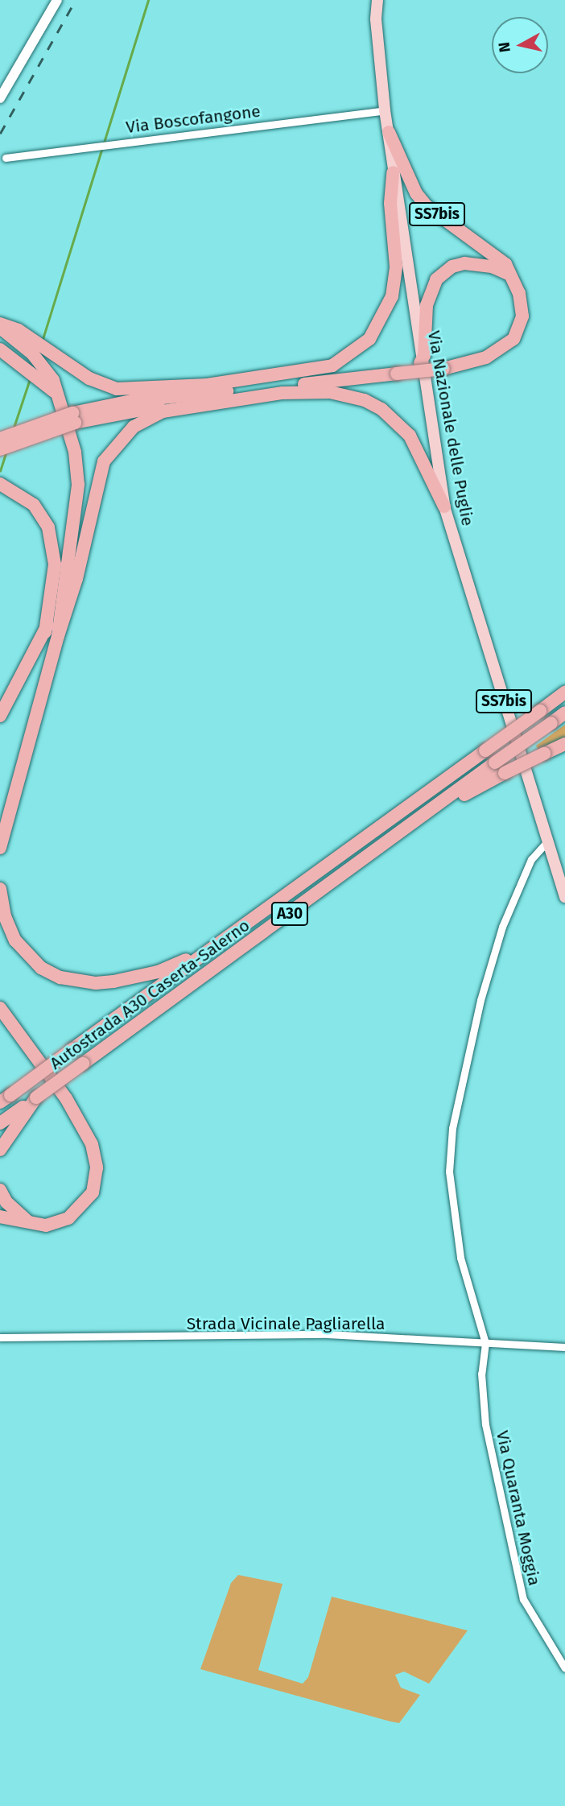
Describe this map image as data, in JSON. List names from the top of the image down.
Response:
{
  "streets": {
    "highway": ["SS7bis", "A30", "Autostrada A30 Caserta-Salerno"],
    "main road": ["Via Nazionale delle Puglie"],
    "street": ["Via Boscofangone", "Strada Vicinale Pagliarella", "Via Quaranta Moggia"]
  },
  "crossings": [
    ["Via Boscofangone", "Via Nazionale delle Puglie"],
    ["SS7bis", "Via Nazionale delle Puglie"],
    ["Strada Vicinale Pagliarella", "Via Quaranta Moggia"]
  ],
  "north": "left"
}
